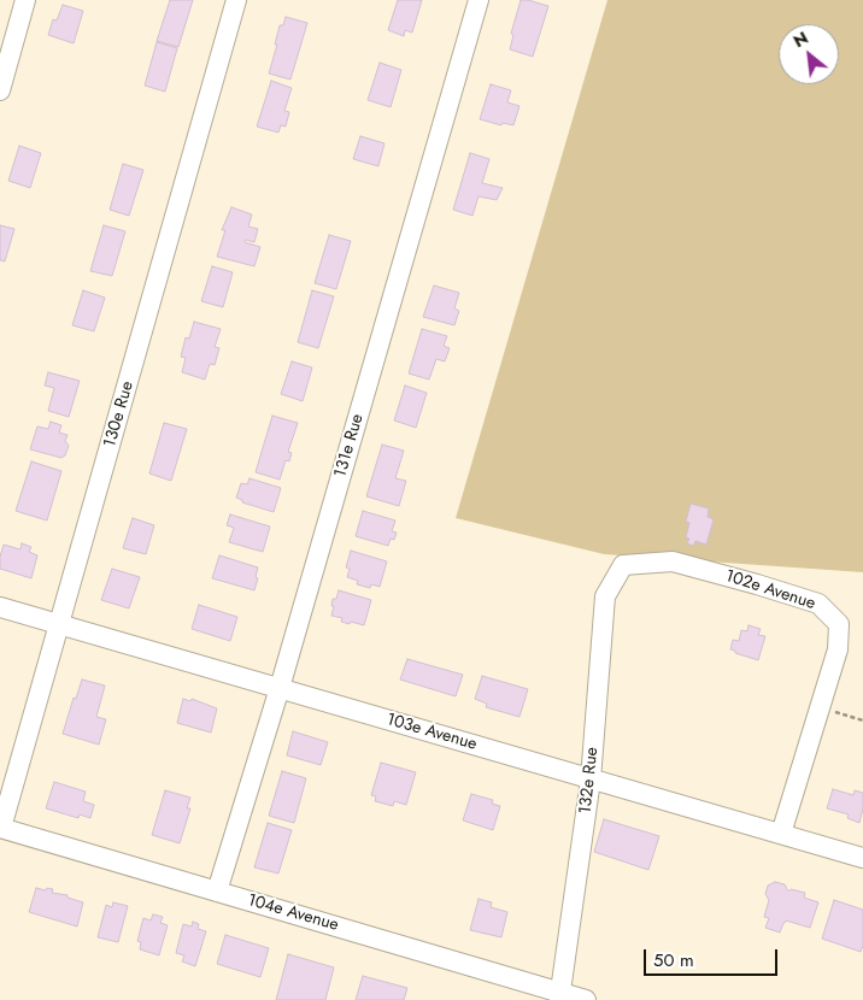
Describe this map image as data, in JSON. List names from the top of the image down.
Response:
{
  "streets": {
    "street": [
      "130e Rue",
      "131e Rue",
      "102e Avenue",
      "103e Avenue",
      "132e Rue",
      "104e Avenue"
    ]
  },
  "crossings": [
    ["130e Rue", "103e Avenue"],
    ["130e Rue", "104e Avenue"],
    ["131e Rue", "103e Avenue"],
    ["131e Rue", "104e Avenue"],
    ["102e Avenue", "103e Avenue"],
    ["102e Avenue", "132e Rue"],
    ["103e Avenue", "132e Rue"],
    ["132e Rue", "104e Avenue"]
  ],
  "scale_bar": "50 m",
  "north": "top left"
}
